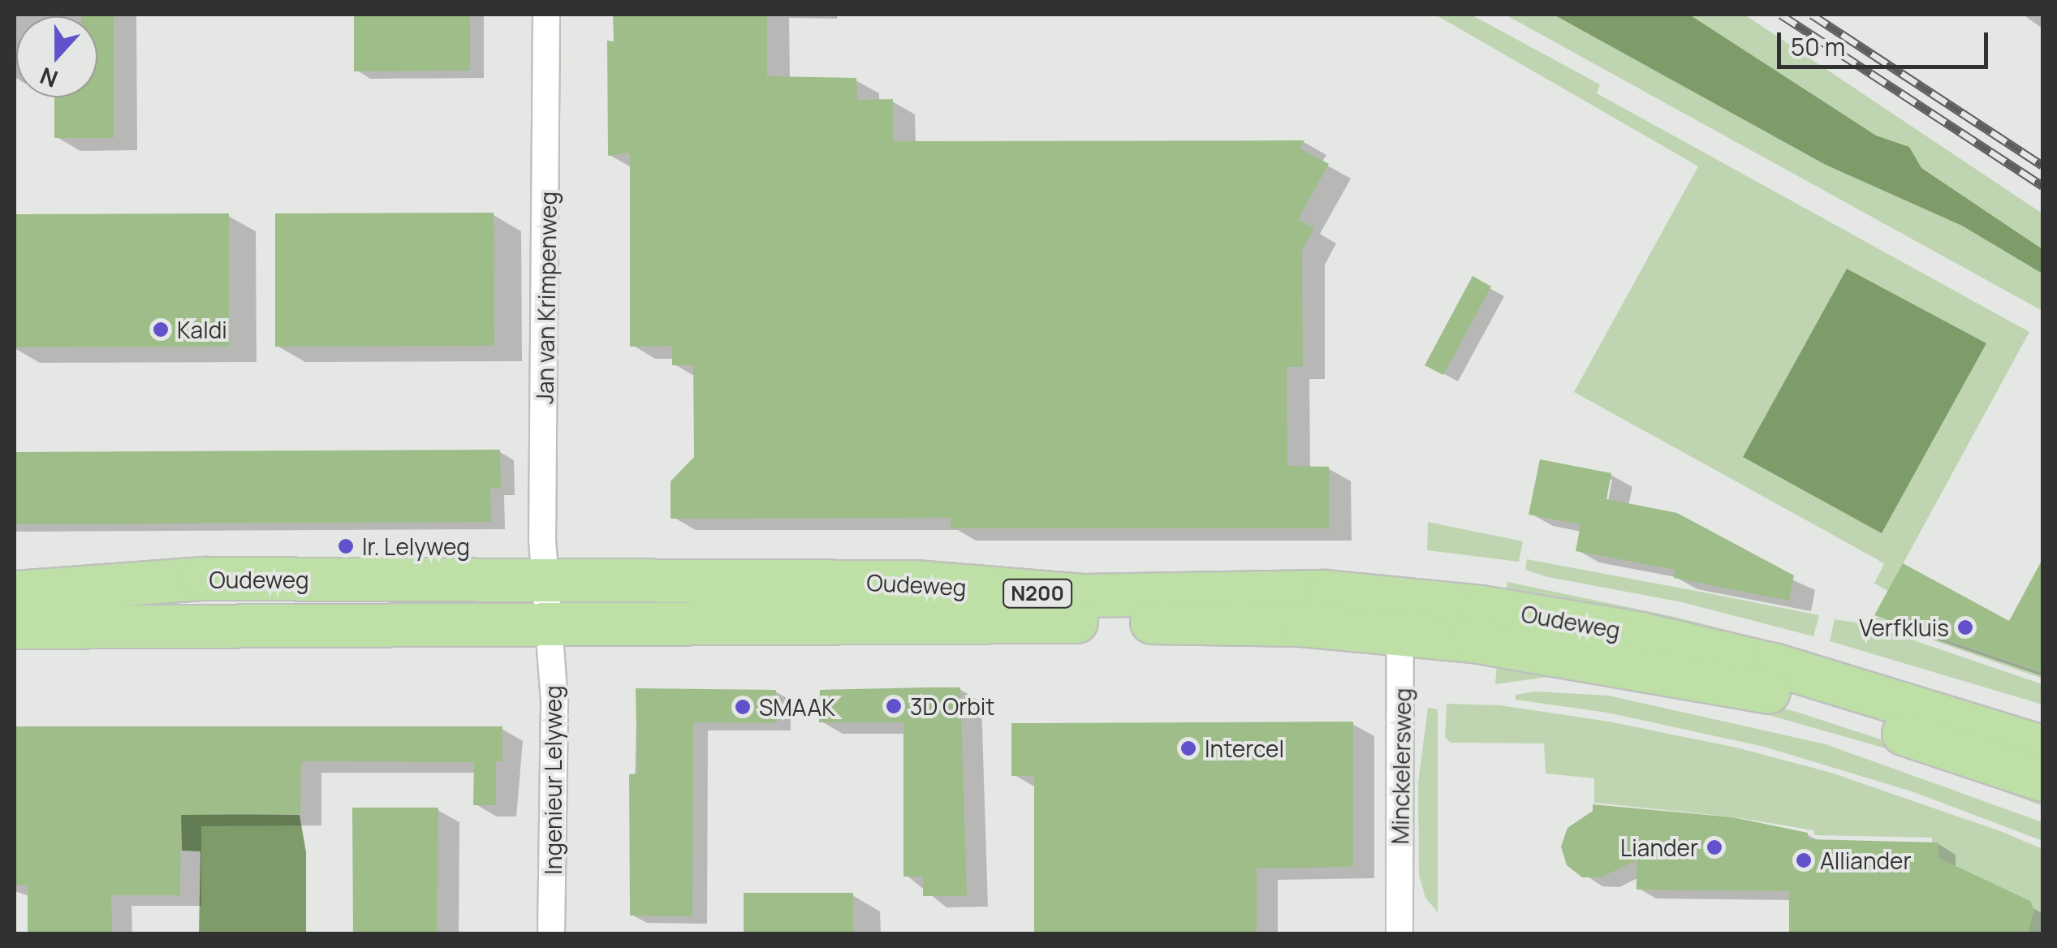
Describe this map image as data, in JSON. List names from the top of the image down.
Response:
{
  "streets": {
    "main road": ["Oudeweg", "N200"],
    "street": ["Jan van Krimpenweg", "Minckelersweg", "Ingenieur Lelyweg"]
  },
  "crossings": [
    ["Jan van Krimpenweg", "Oudeweg"],
    ["Jan van Krimpenweg", "Ingenieur Lelyweg"],
    ["Oudeweg", "Minckelersweg"],
    ["Oudeweg", "Ingenieur Lelyweg"]
  ],
  "places": [
    "Kaldi",
    "Ir. Lelyweg",
    "Verfkluis",
    "3D Orbit",
    "SMAAK",
    "Intercel",
    "Liander",
    "Alliander"
  ],
  "scale_bar": "50 m",
  "north": "bottom"
}
